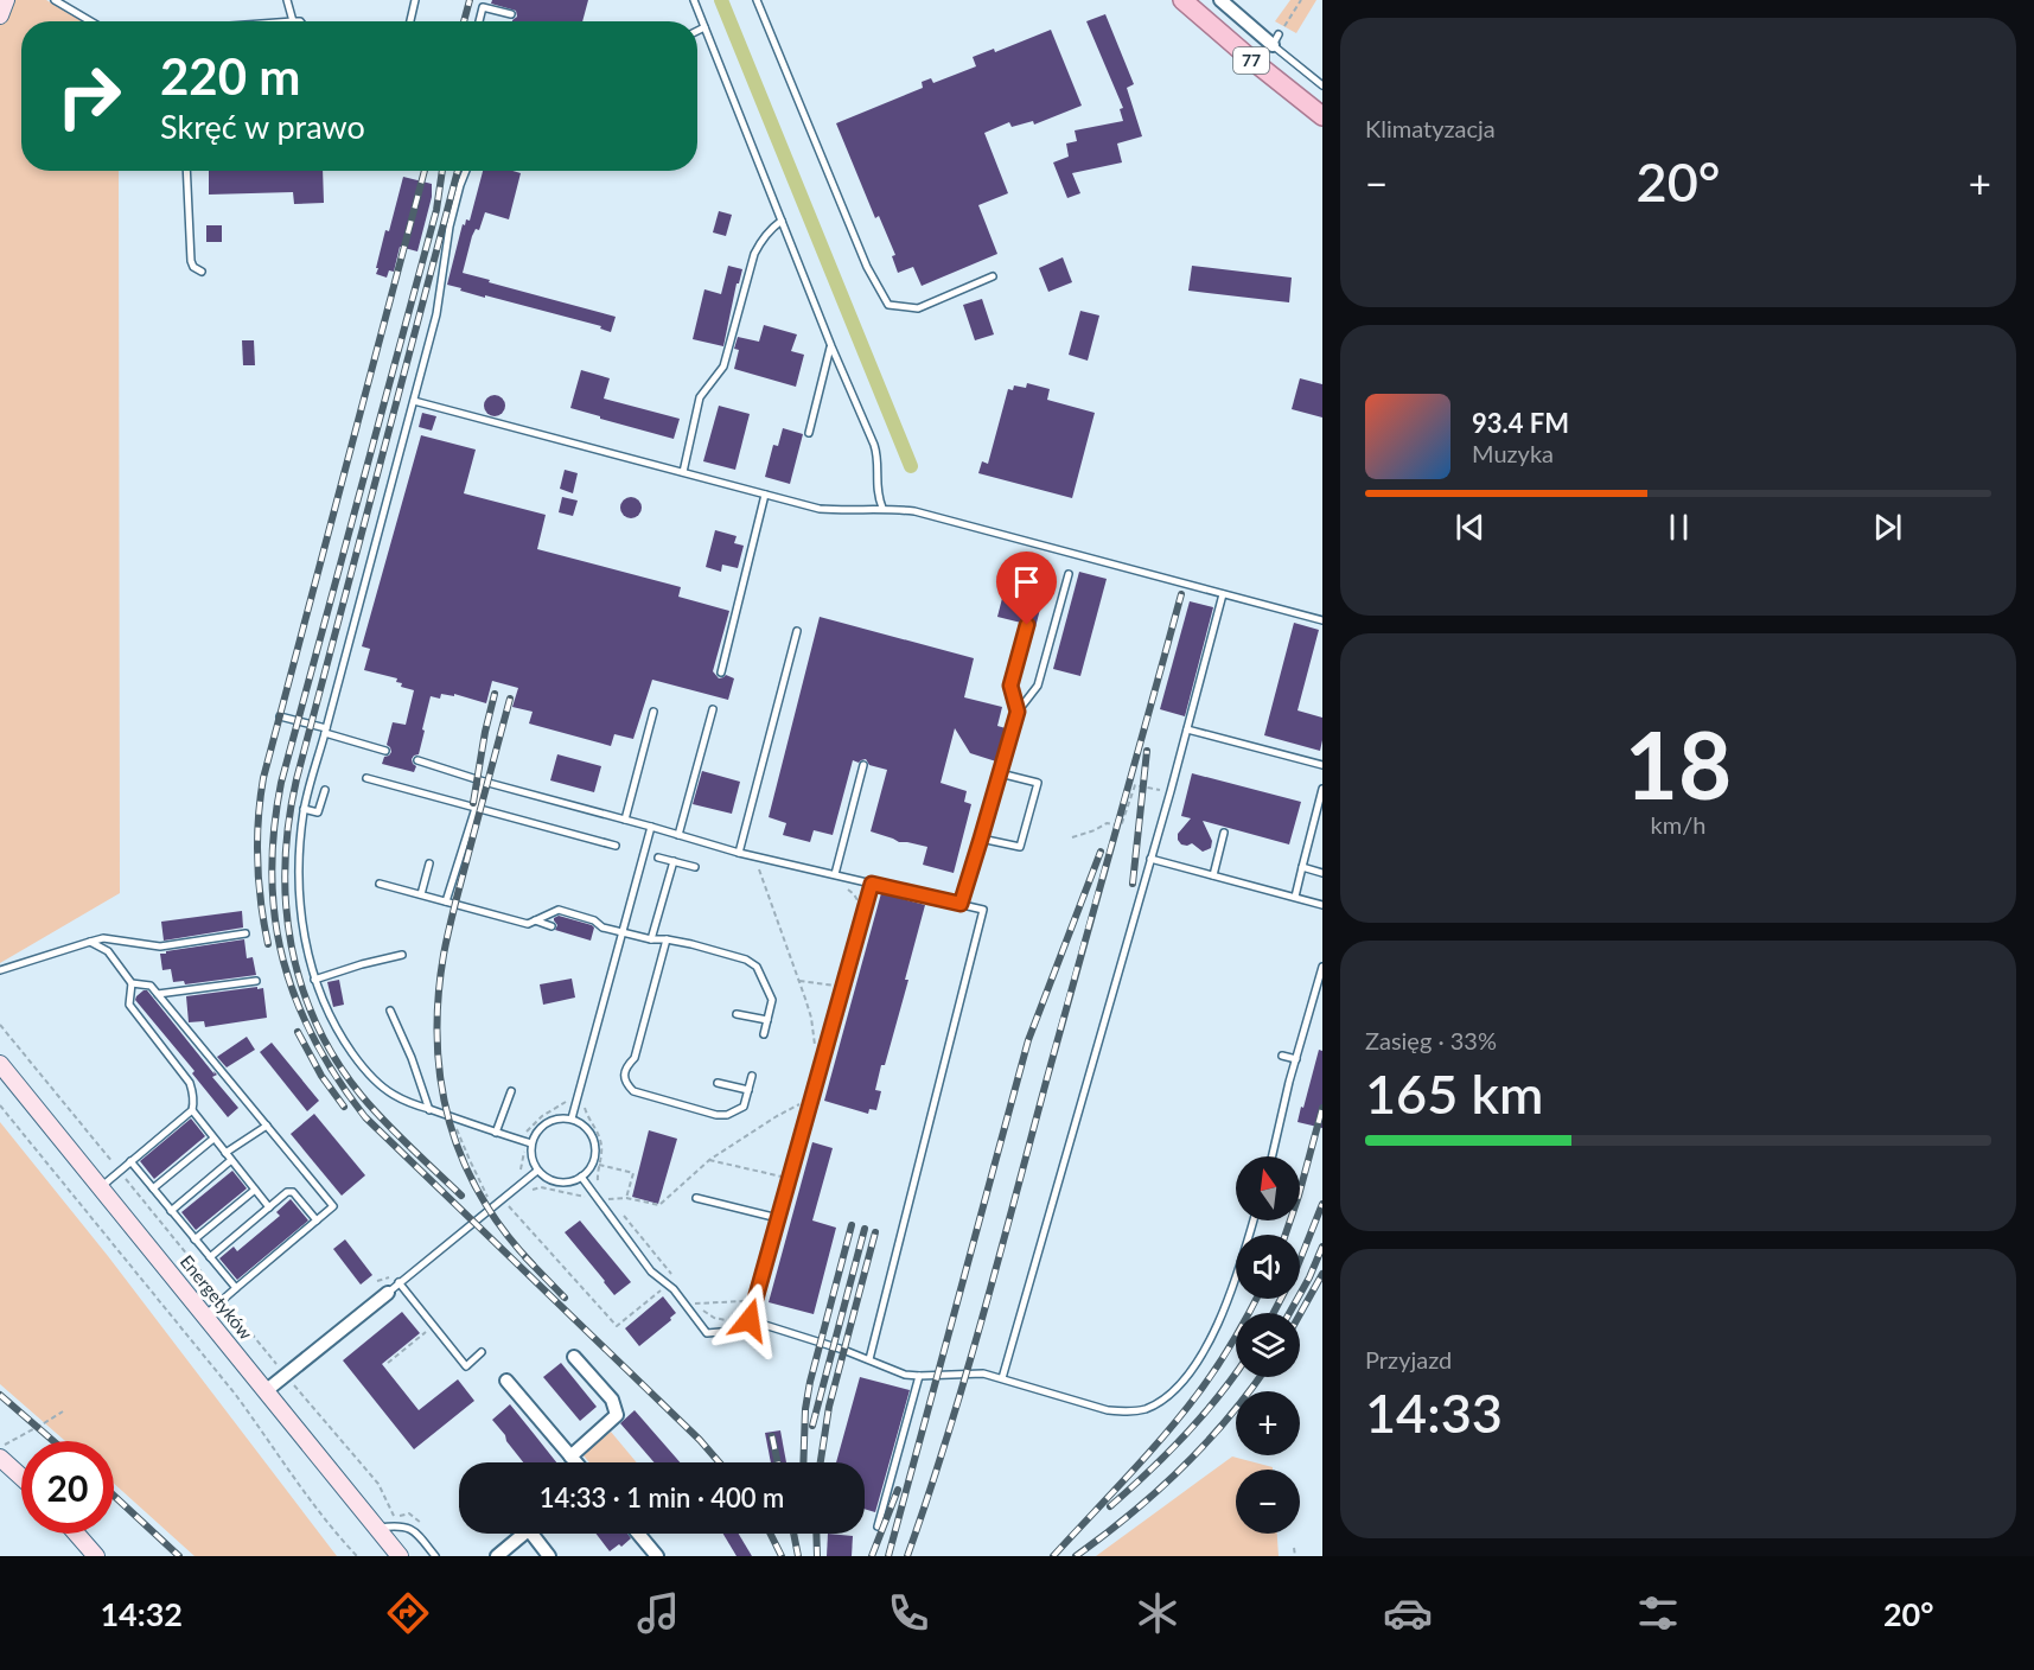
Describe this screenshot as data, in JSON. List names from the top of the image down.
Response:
{
  "streets": {
    "main road": ["77", "Energetyków"]
  },
  "north": "top",
  "page": {
    "tile": [
      "Klimatyzacja",
      ["18", "km/h"],
      ["Zasięg · 33%", "165 km"],
      ["Przyjazd", "14:33"]
    ],
    "turn": ["220 m", "Skręć w prawo"],
    "heat": ["−", "20°", "+"],
    "song": ["93.4 FM", "Muzyka"],
    "map_buttons": ["+", "−"],
    "limit": "20",
    "trip": "14:33 · 1 min · 400 m",
    "tabs": ["14:32", "20°"]
  }
}
